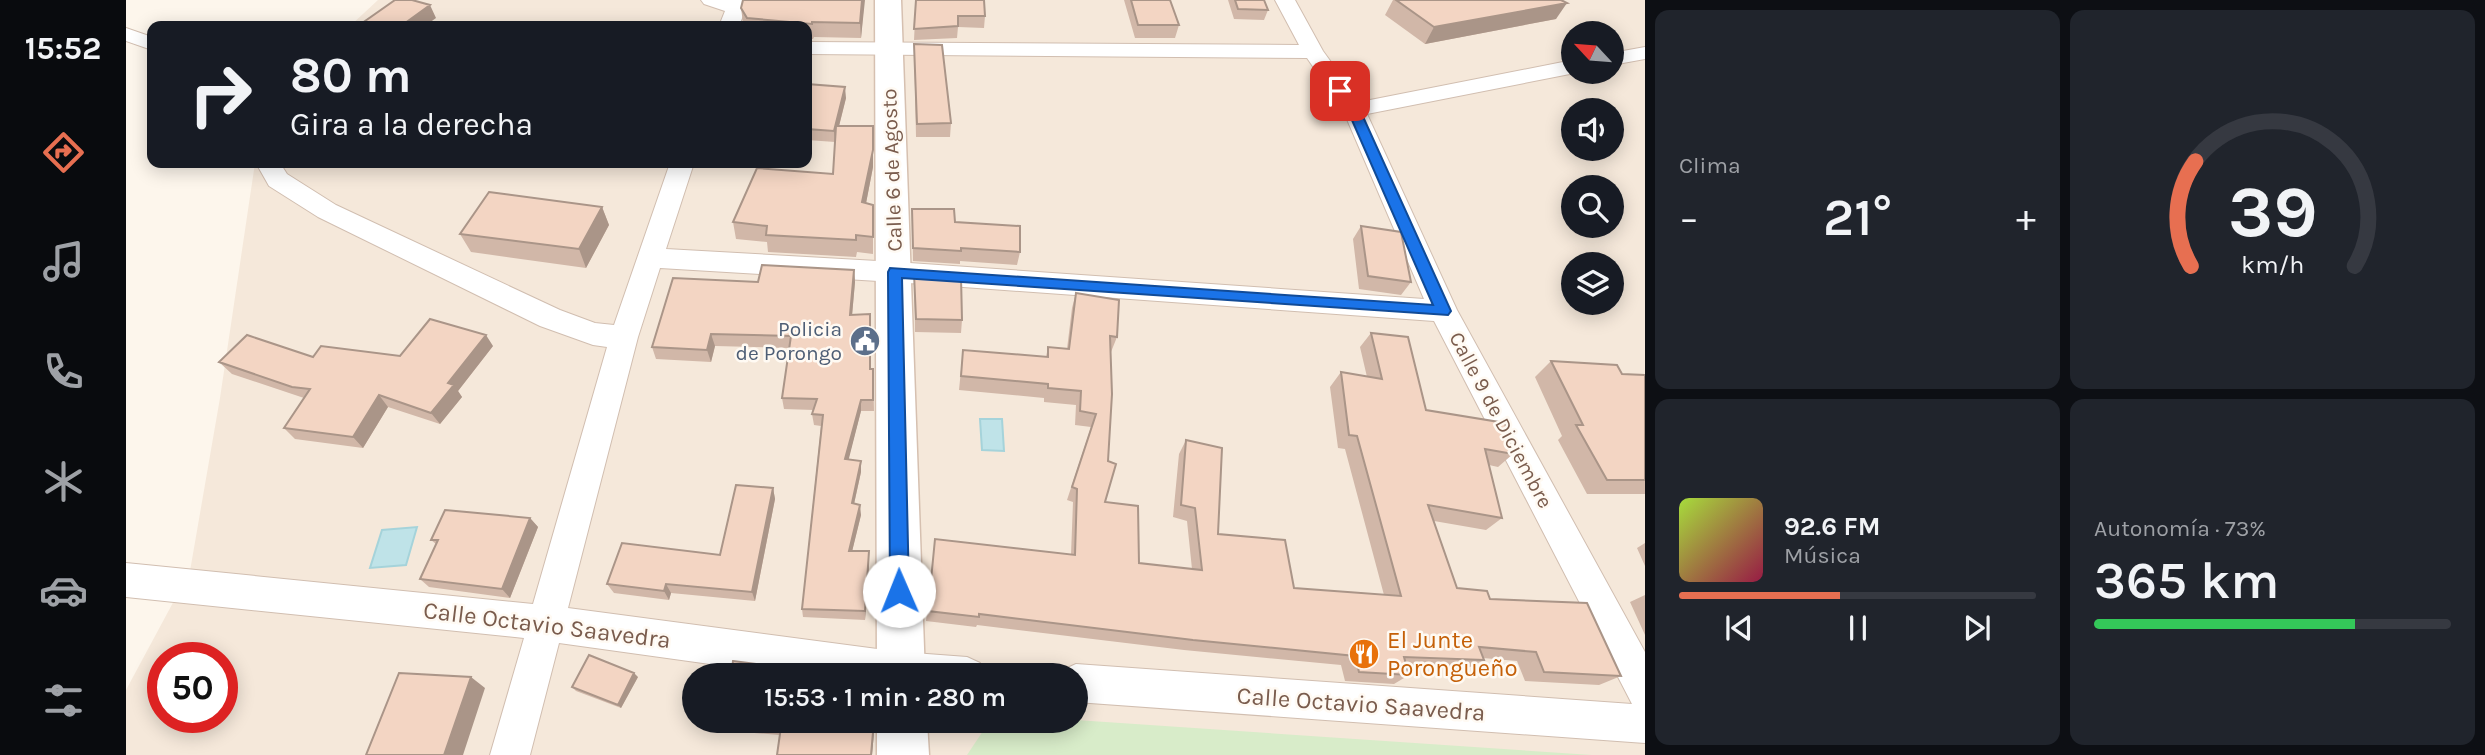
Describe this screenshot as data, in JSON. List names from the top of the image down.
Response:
{
  "streets": {
    "main road": ["Calle 6 de Agosto"],
    "street": ["Calle 9 de Diciembre", "Calle Octavio Saavedra"]
  },
  "places": {
    "public building": ["Policia de Porongo"],
    "restaurant": ["El Junte Porongueño"]
  },
  "north": "top left",
  "page": {
    "tabs": "15:52",
    "tile": [
      "Clima",
      ["Autonomía · 73%", "365 km"]
    ],
    "turn": ["80 m", "Gira a la derecha"],
    "heat": ["−", "21°", "+"],
    "song": ["92.6 FM", "Música"],
    "limit": "50",
    "trip": "15:53 · 1 min · 280 m",
    "gauge": ["39", "km/h"]
  }
}
